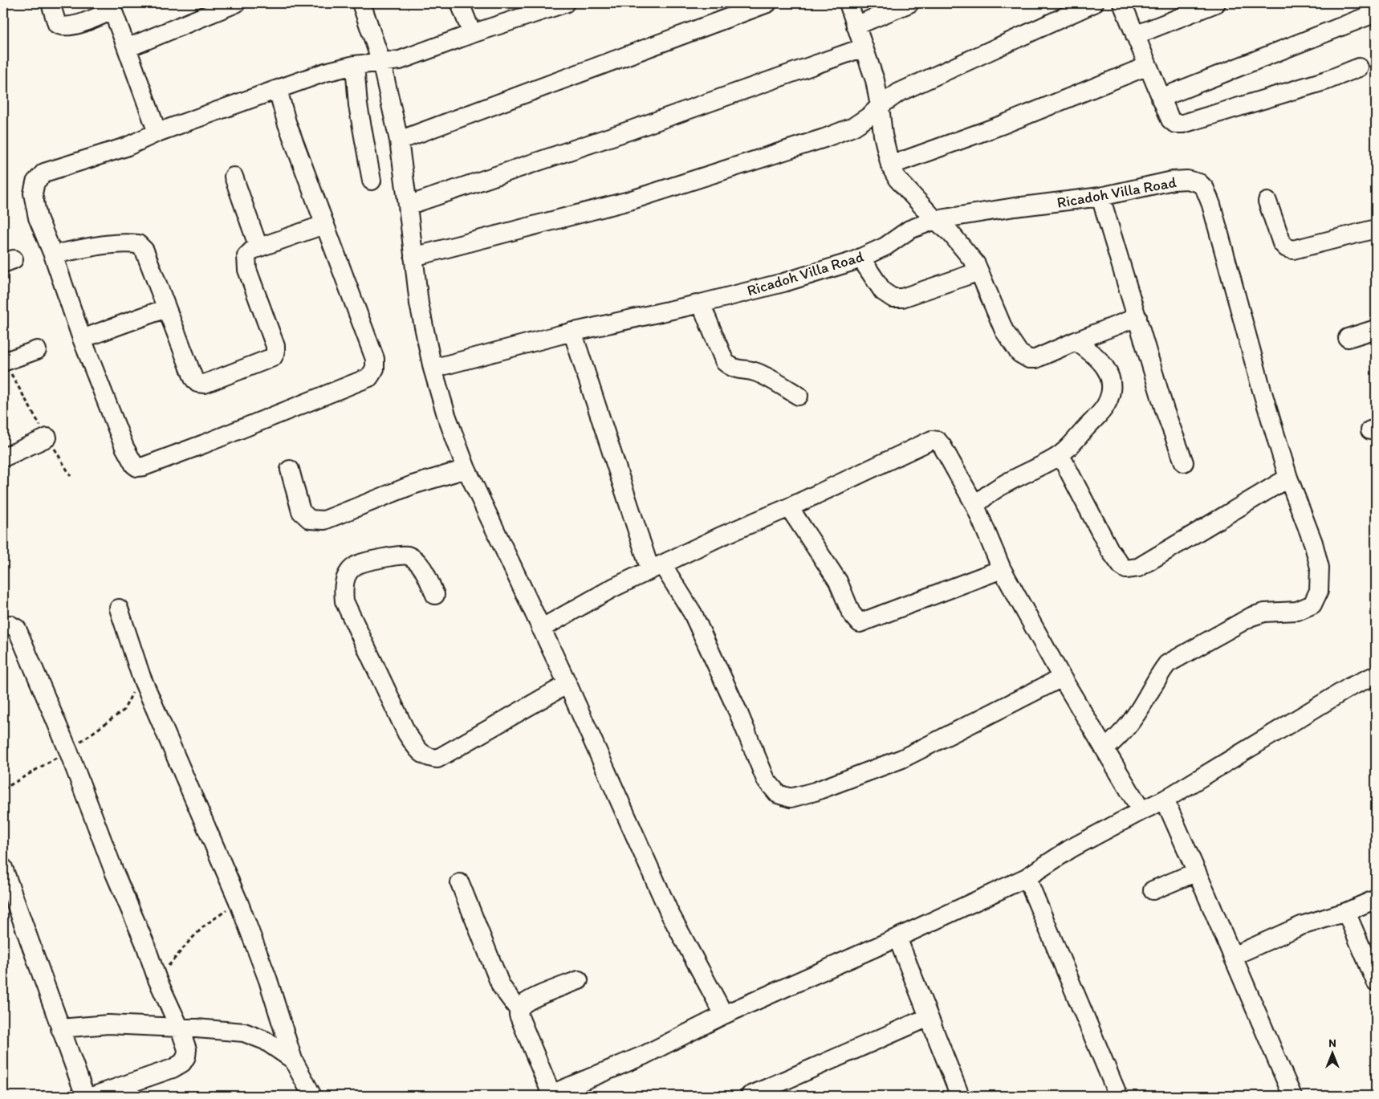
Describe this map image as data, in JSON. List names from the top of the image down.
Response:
{
  "streets": {
    "street": ["Ricadoh Villa Road"]
  },
  "north": "top"
}
